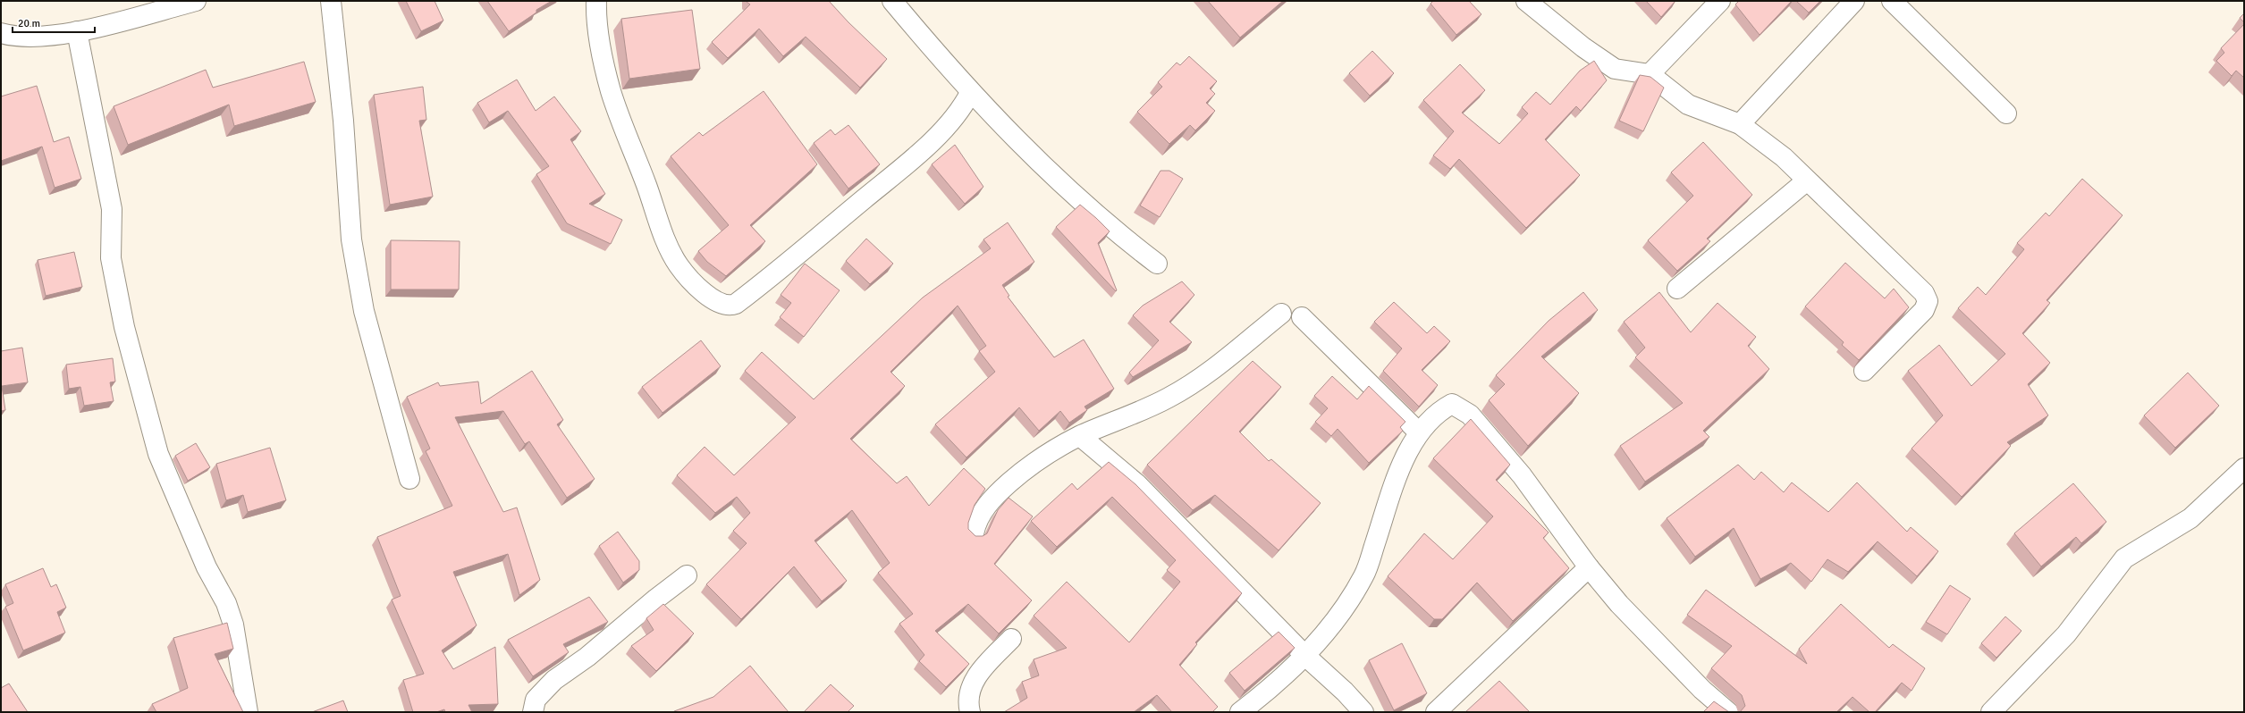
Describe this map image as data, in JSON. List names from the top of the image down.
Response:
{
  "scale_bar": "20 m"
}
